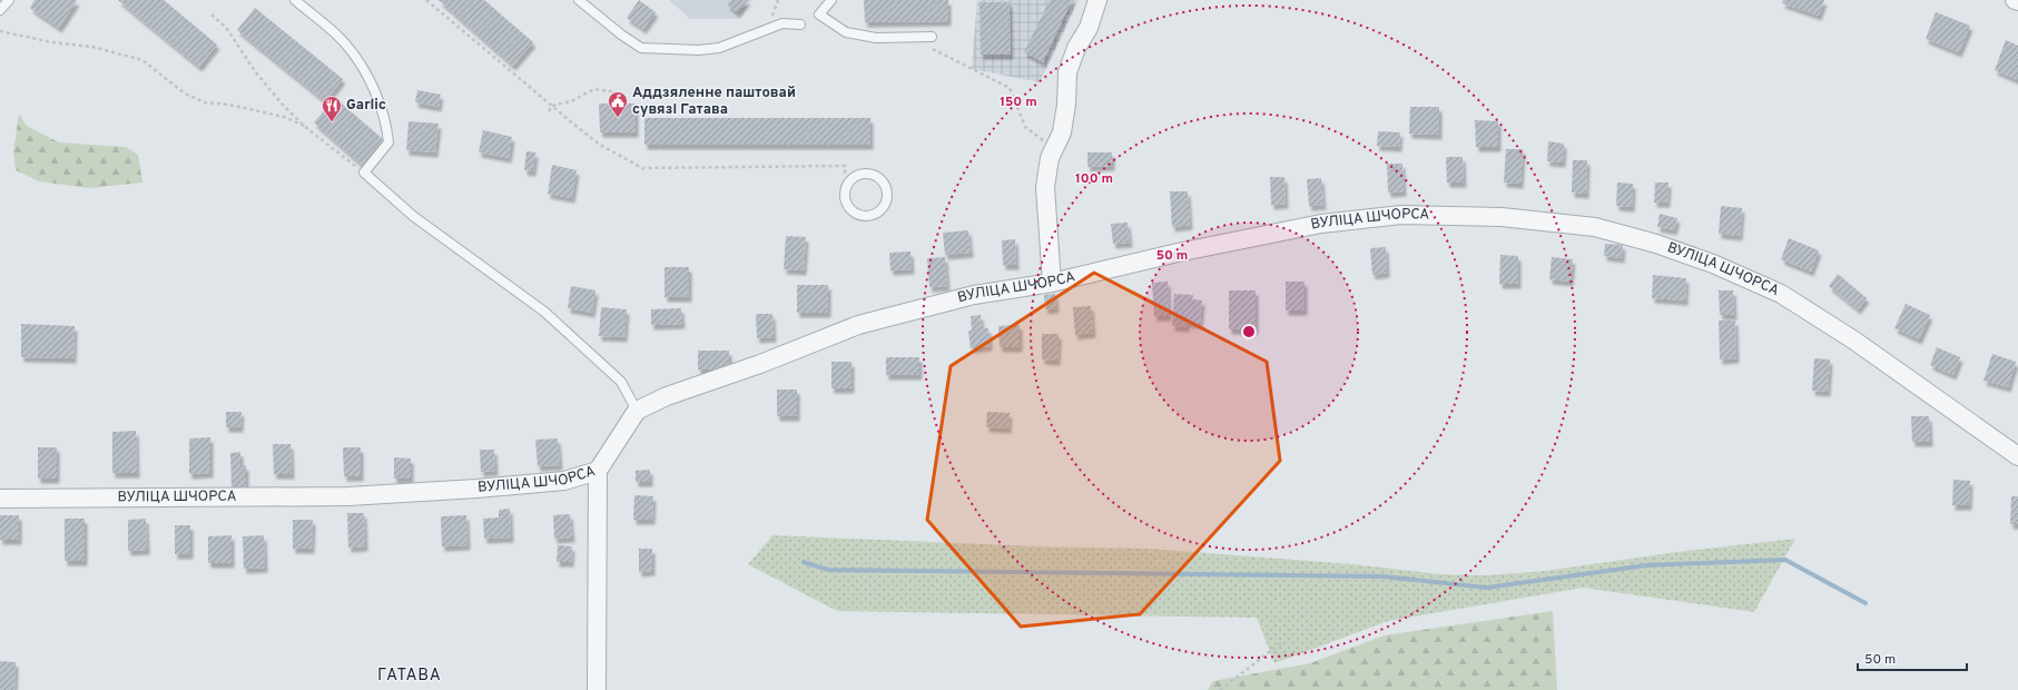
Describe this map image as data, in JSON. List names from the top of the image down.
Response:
{
  "streets": {
    "street": ["ВУЛІЦА ШЧОРСА"]
  },
  "districts": ["ГАТАВА"],
  "places": {
    "public building": ["Аддзяленне паштовай сувязі Гатава"],
    "restaurant": ["Garlic"]
  },
  "scale_bar": "50 m",
  "rings": ["150 m", "100 m", "50 m"]
}
